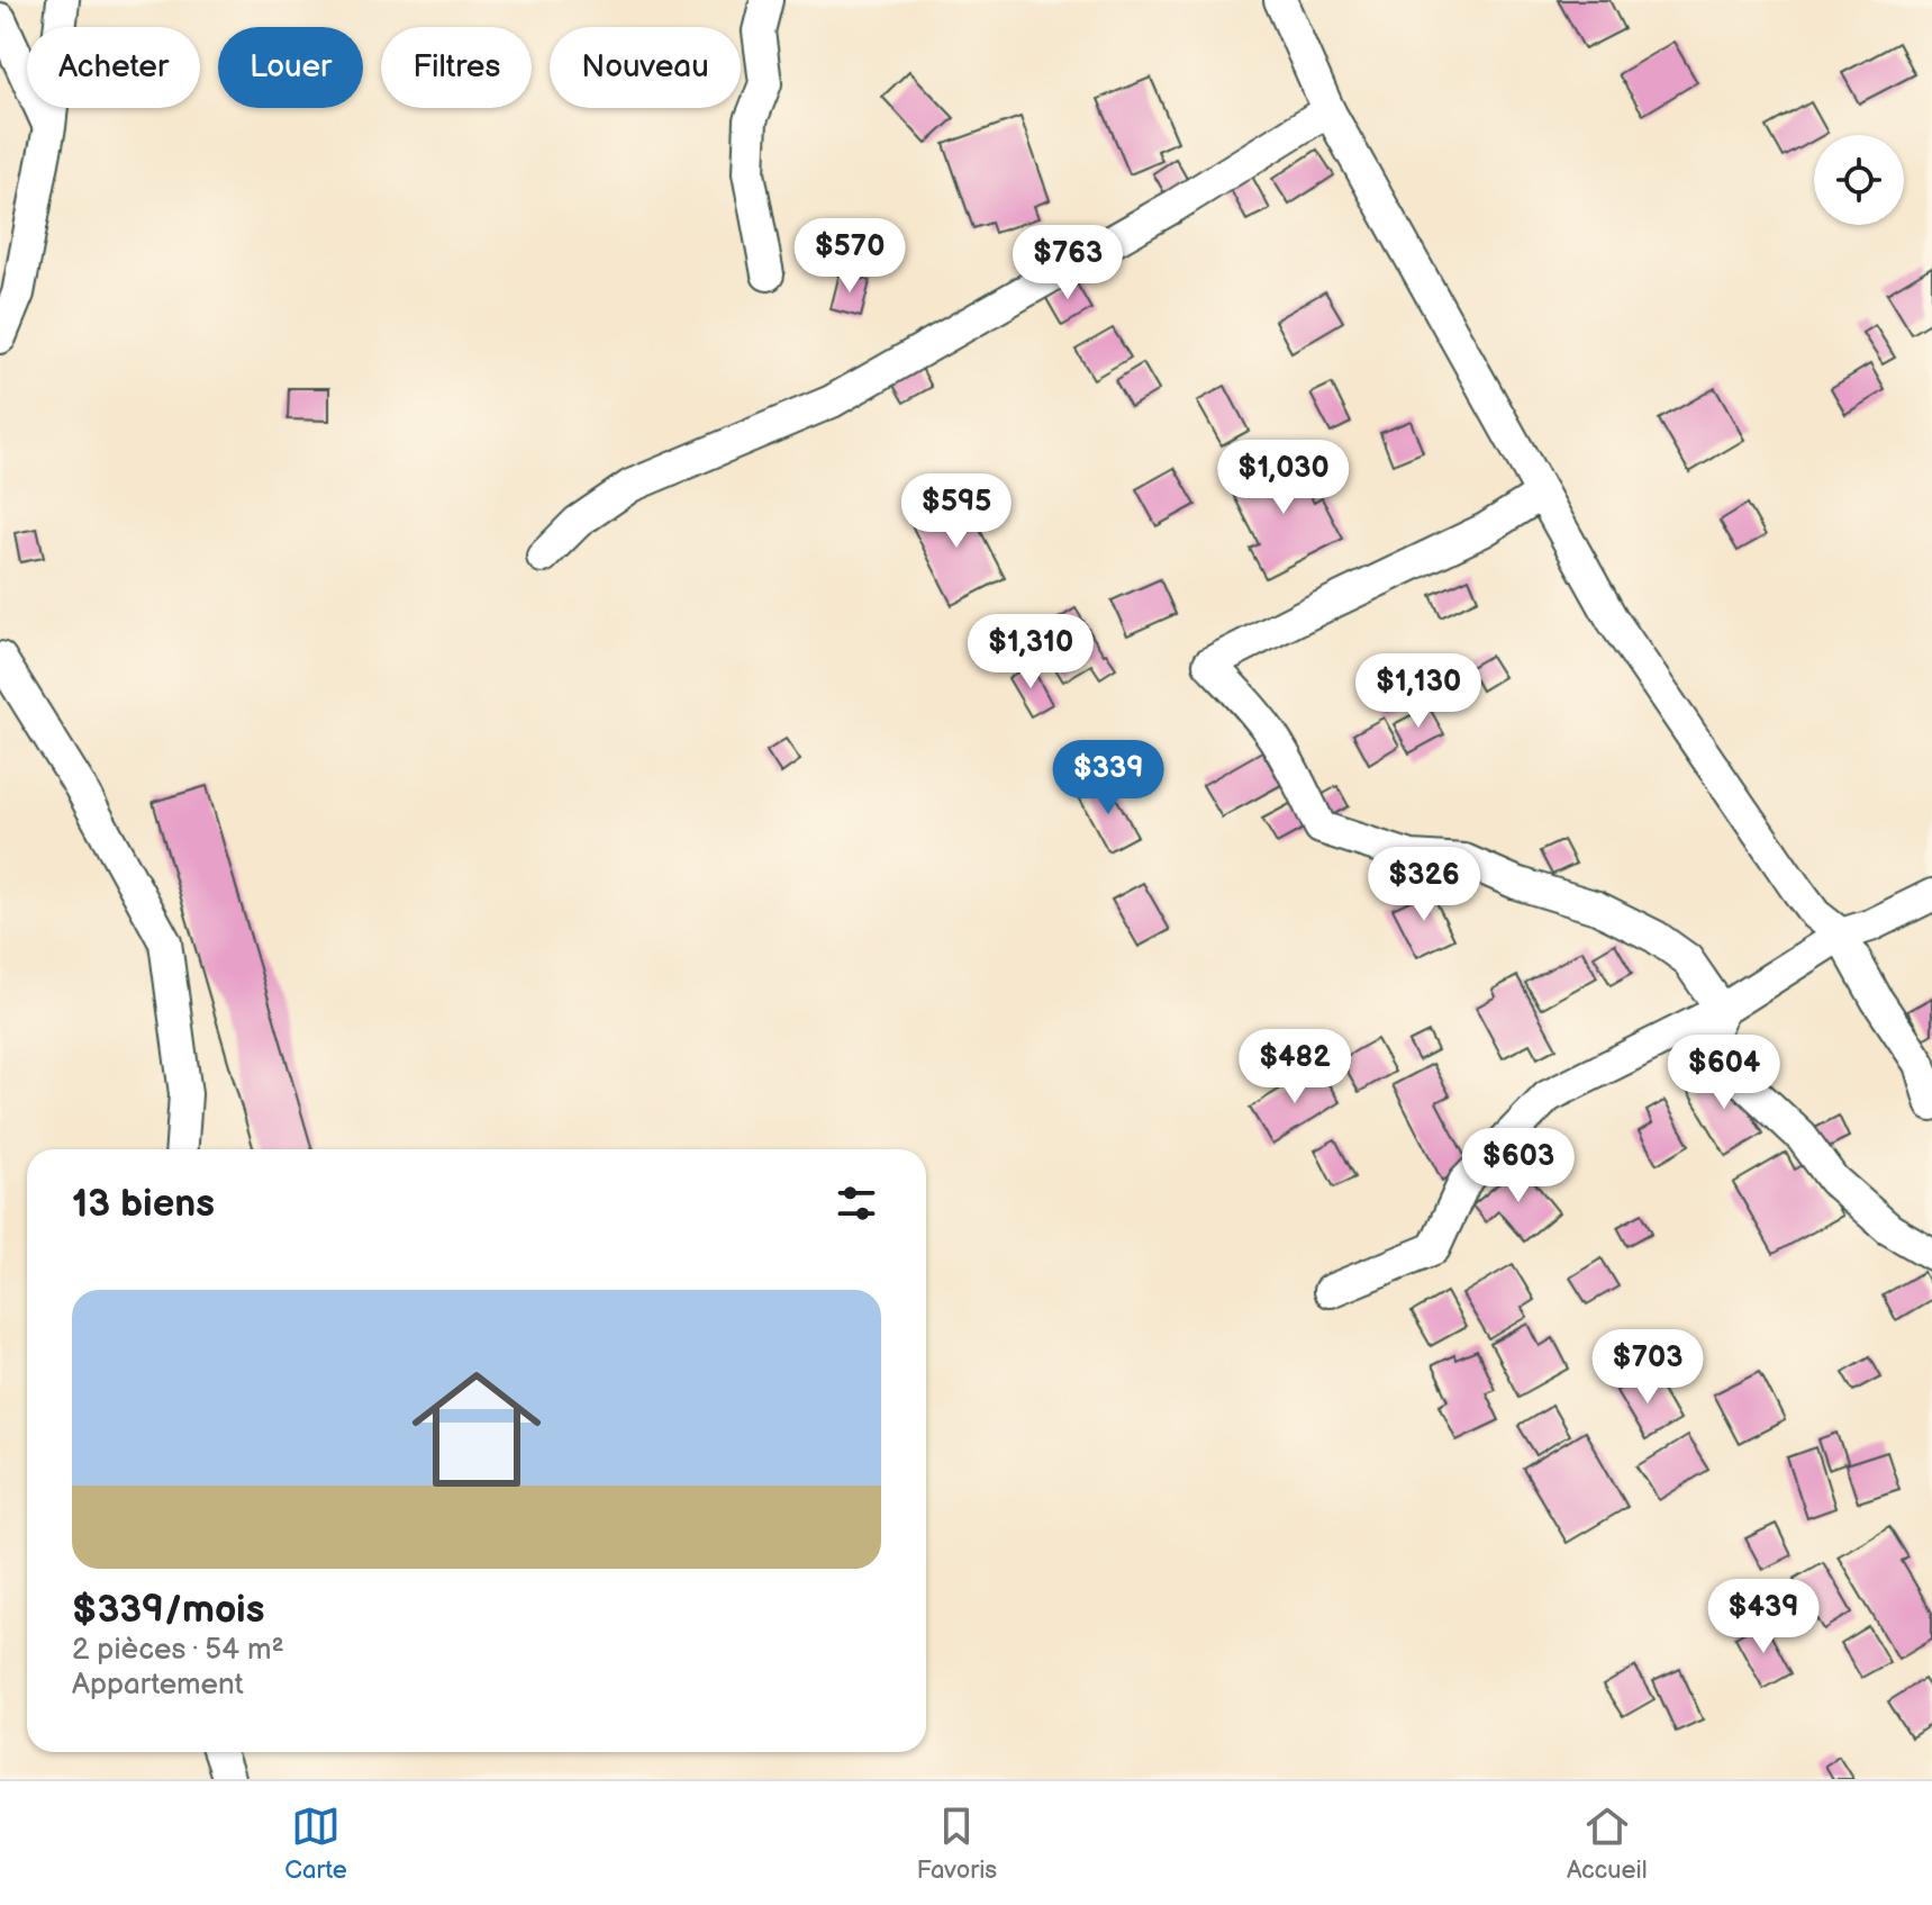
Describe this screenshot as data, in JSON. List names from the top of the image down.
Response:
{
  "page": {
    "chip": [
      "Acheter",
      "Louer",
      "Filtres",
      "Nouveau"
    ],
    "price": [
      "$570",
      "$763",
      "$1,030",
      "$595",
      "$1,310",
      "$1,130",
      "$339",
      "$326",
      "$482",
      "$604",
      "$603",
      "$703",
      "$439"
    ],
    "heading": "13 biens",
    "list": [
      {
        "name": "$339/mois",
        "note": "2 pièces · 54 m² · Appartement"
      }
    ],
    "tabs": ["Carte", "Favoris", "Accueil"]
  }
}
